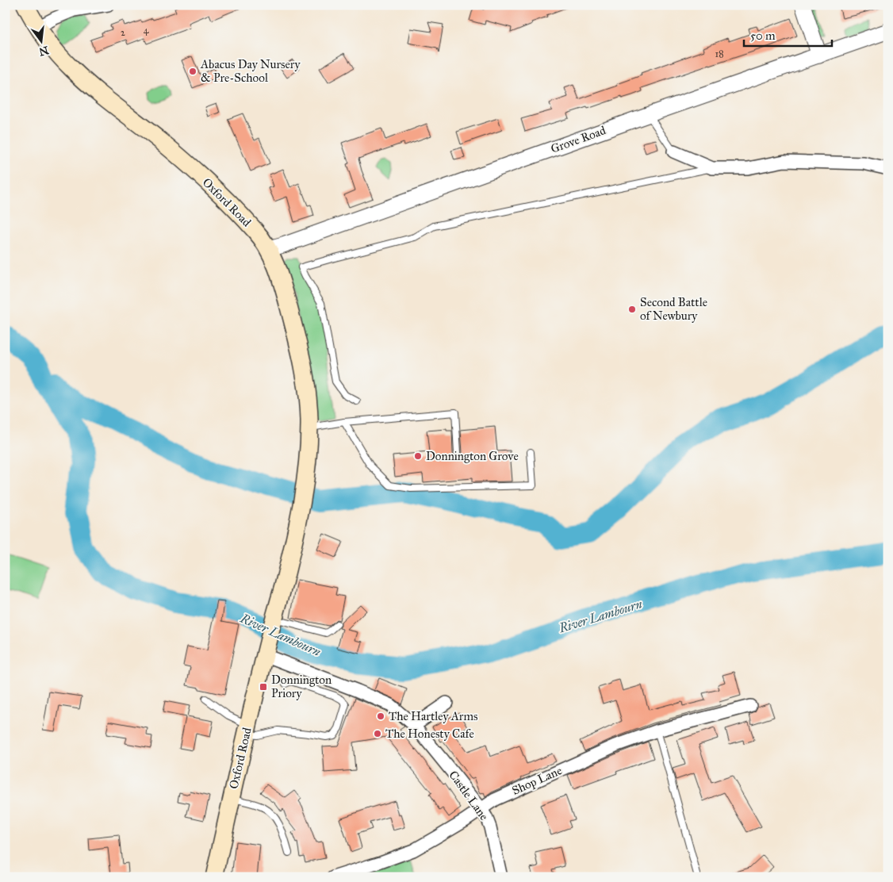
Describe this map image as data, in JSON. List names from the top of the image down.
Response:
{
  "streets": {
    "main road": ["Oxford Road"],
    "street": ["Grove Road", "Shop Lane", "Castle Lane"]
  },
  "crossings": [
    ["Grove Road", "Oxford Road"],
    ["Oxford Road", "Castle Lane"],
    ["Shop Lane", "Castle Lane"]
  ],
  "water": ["River Lambourn"],
  "places": {
    "other": [
      "Abacus Day Nursery & Pre-School",
      "Second Battle of Newbury",
      "Donnington Grove",
      "The Hartley Arms",
      "The Honesty Cafe"
    ],
    "transit": ["Donnington Priory"]
  },
  "house_numbers": ["4", "2", "18"],
  "scale_bar": "50 m",
  "north": "bottom"
}
